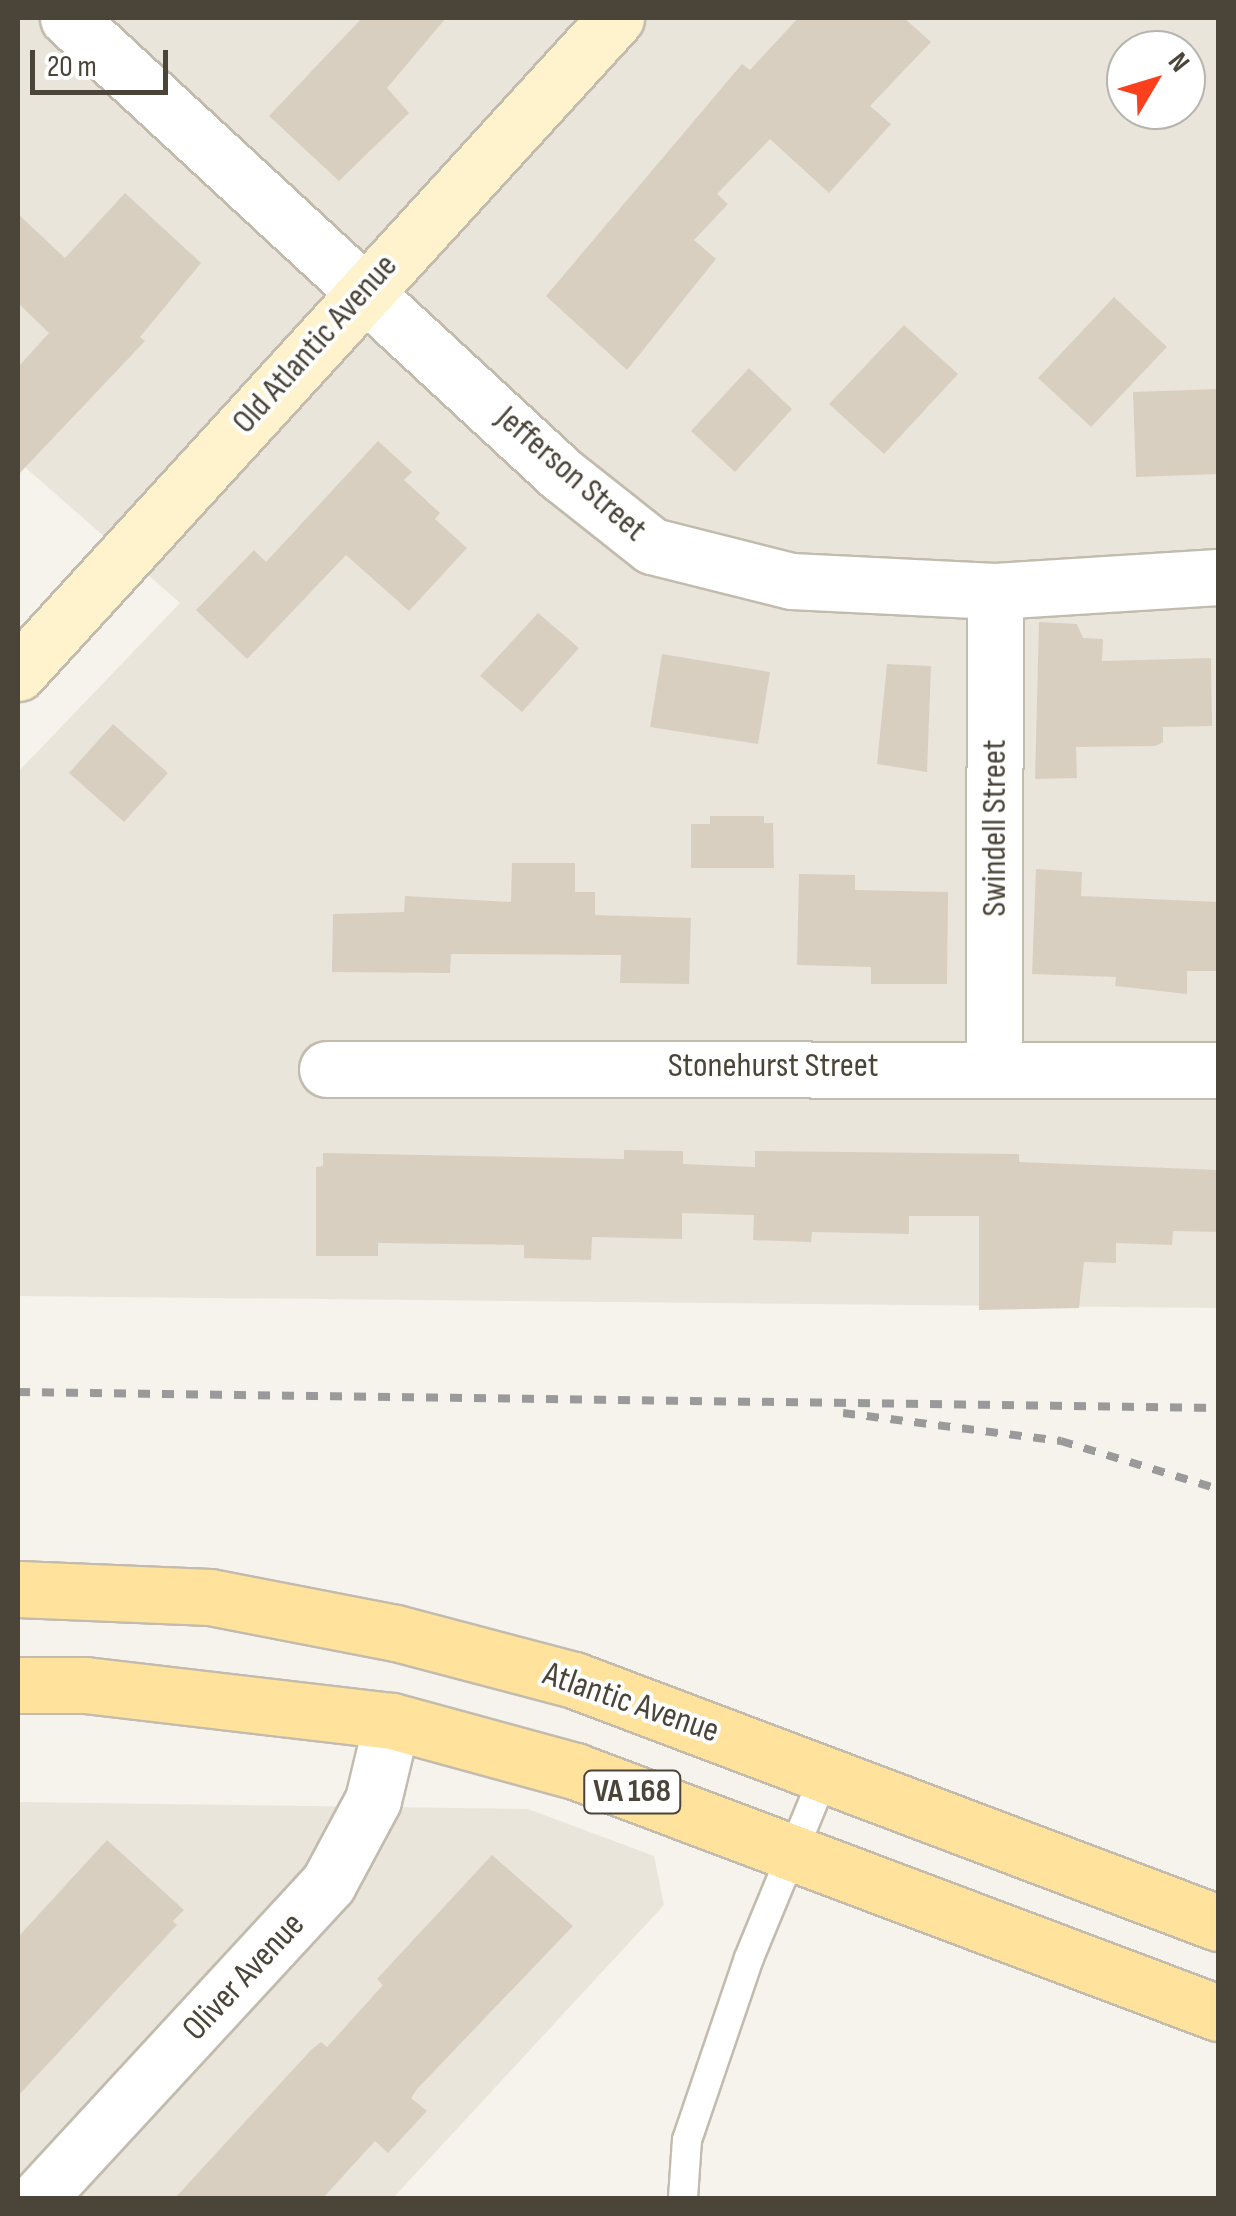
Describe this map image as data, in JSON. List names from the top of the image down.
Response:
{
  "streets": {
    "main road": ["Old Atlantic Avenue", "Atlantic Avenue", "VA 168"],
    "street": [
      "Jefferson Street",
      "Swindell Street",
      "Stonehurst Street",
      "Oliver Avenue"
    ]
  },
  "crossings": [
    ["Old Atlantic Avenue", "Jefferson Street"],
    ["Jefferson Street", "Swindell Street"],
    ["Swindell Street", "Stonehurst Street"],
    ["VA 168", "Oliver Avenue"]
  ],
  "scale_bar": "20 m",
  "north": "top right"
}
